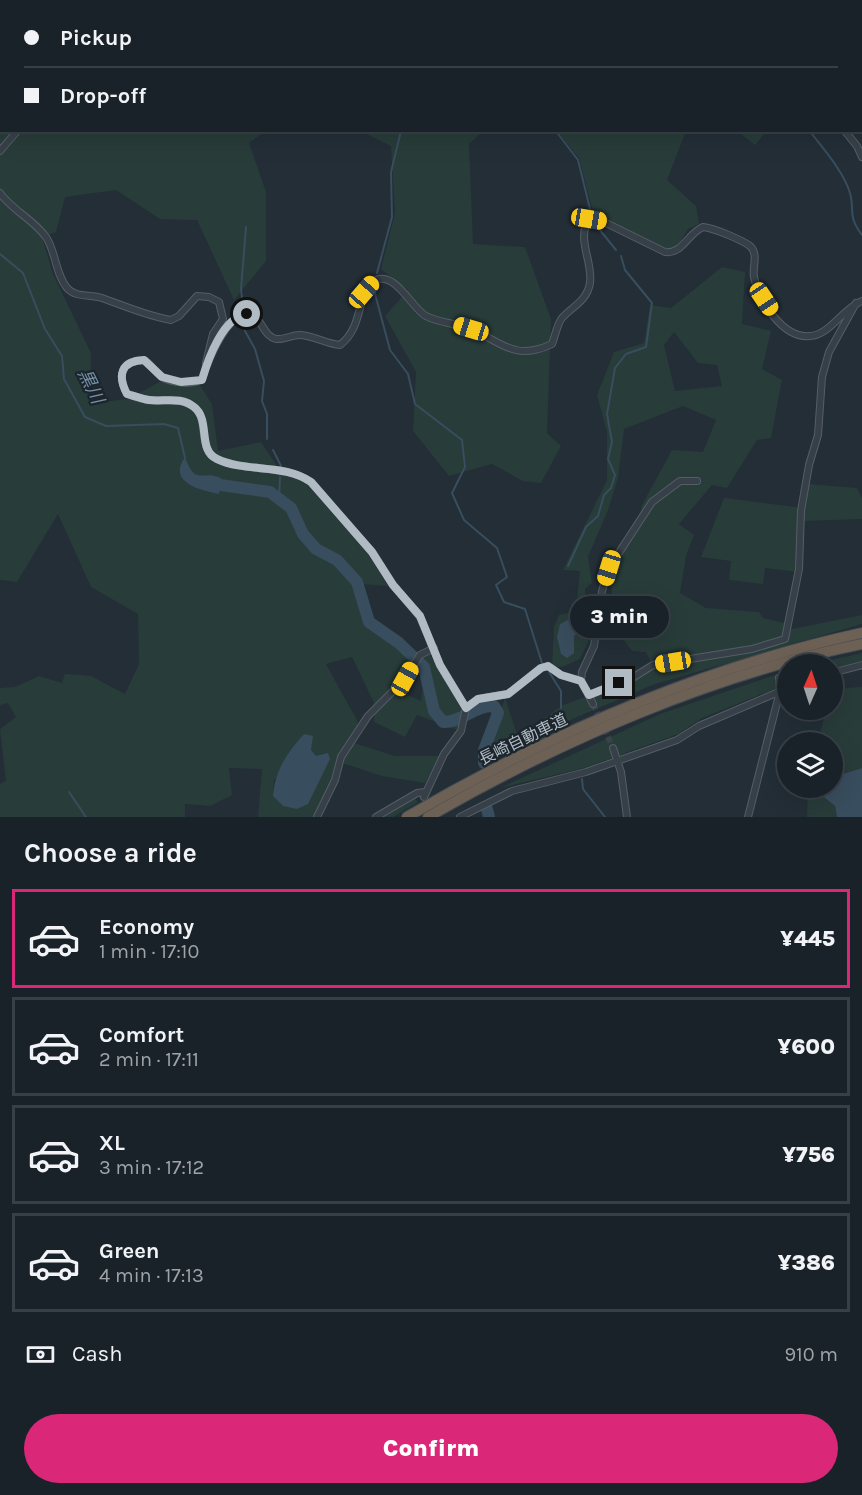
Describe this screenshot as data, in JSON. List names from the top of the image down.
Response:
{
  "streets": {
    "highway": ["長崎自動車道"]
  },
  "water": ["黒川"],
  "north": "top",
  "page": {
    "banner": ["Pickup", "Drop-off"],
    "bubble": "3 min",
    "heading": "Choose a ride",
    "list": [
      {
        "name": "Economy",
        "note": "1 min · 17:10",
        "value": "¥445"
      },
      {
        "name": "Comfort",
        "note": "2 min · 17:11",
        "value": "¥600"
      },
      {
        "name": "XL",
        "note": "3 min · 17:12",
        "value": "¥756"
      },
      {
        "name": "Green",
        "note": "4 min · 17:13",
        "value": "¥386"
      }
    ],
    "pay": ["Cash", "910 m"],
    "buttons": "Confirm"
  }
}
